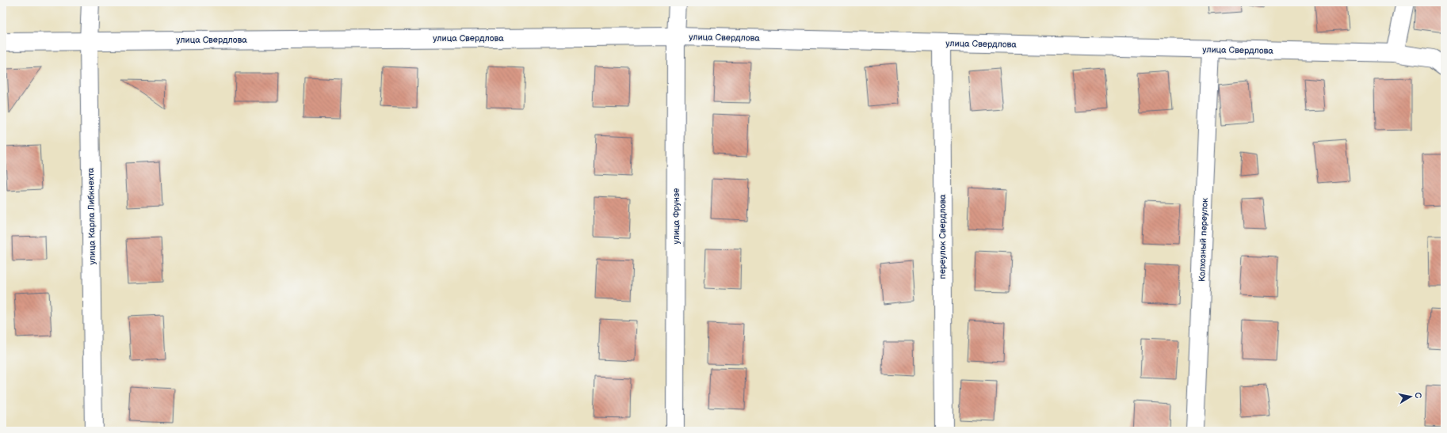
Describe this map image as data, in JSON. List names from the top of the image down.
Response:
{
  "streets": {
    "street": [
      "улица Свердлова",
      "улица Карла Либкнехта",
      "улица Фрунзе",
      "переулок Свердлова",
      "Колхозный переулок"
    ]
  },
  "crossings": [
    ["улица Свердлова", "улица Карла Либкнехта"],
    ["улица Свердлова", "улица Фрунзе"],
    ["улица Свердлова", "переулок Свердлова"],
    ["улица Свердлова", "Колхозный переулок"]
  ],
  "north": "right"
}
